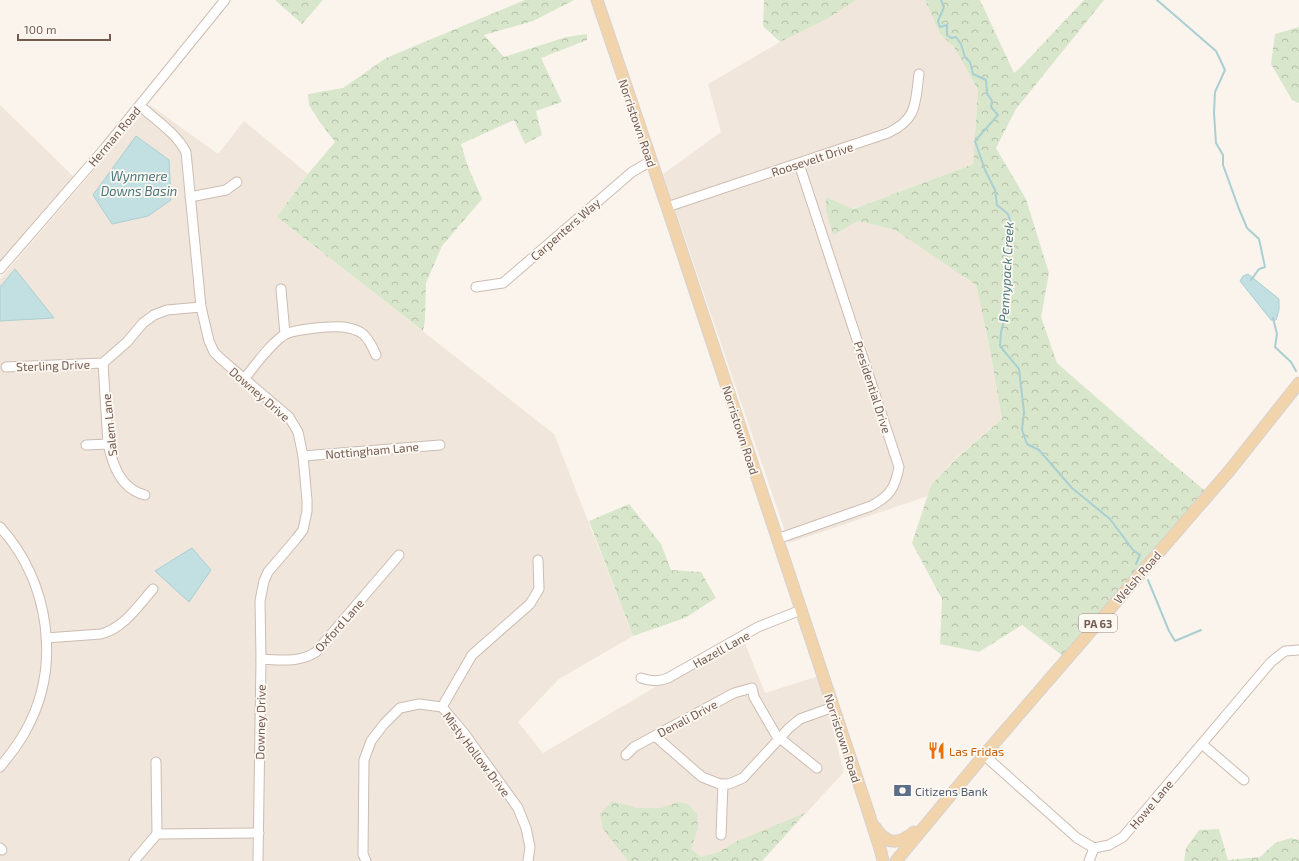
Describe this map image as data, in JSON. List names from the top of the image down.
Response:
{
  "streets": {
    "main road": ["Norristown Road", "Welsh Road", "PA 63"],
    "street": [
      "Herman Road",
      "Roosevelt Drive",
      "Carpenters Way",
      "Sterling Drive",
      "Presidential Drive",
      "Downey Drive",
      "Salem Lane",
      "Nottingham Lane",
      "Oxford Lane",
      "Hazell Lane",
      "Denali Drive",
      "Misty Hollow Drive",
      "Howe Lane"
    ]
  },
  "crossings": [
    ["Norristown Road", "Roosevelt Drive"],
    ["Norristown Road", "Carpenters Way"],
    ["Norristown Road", "Presidential Drive"],
    ["Norristown Road", "Hazell Lane"],
    ["Herman Road", "Downey Drive"],
    ["Roosevelt Drive", "Presidential Drive"],
    ["Sterling Drive", "Downey Drive"],
    ["Sterling Drive", "Salem Lane"],
    ["Downey Drive", "Nottingham Lane"],
    ["Downey Drive", "Oxford Lane"]
  ],
  "water": ["Wynmere Downs Basin", "Pennypack Creek"],
  "places": {
    "restaurant": ["Las Fridas"],
    "bank": ["Citizens Bank"]
  },
  "scale_bar": "100 m"
}
